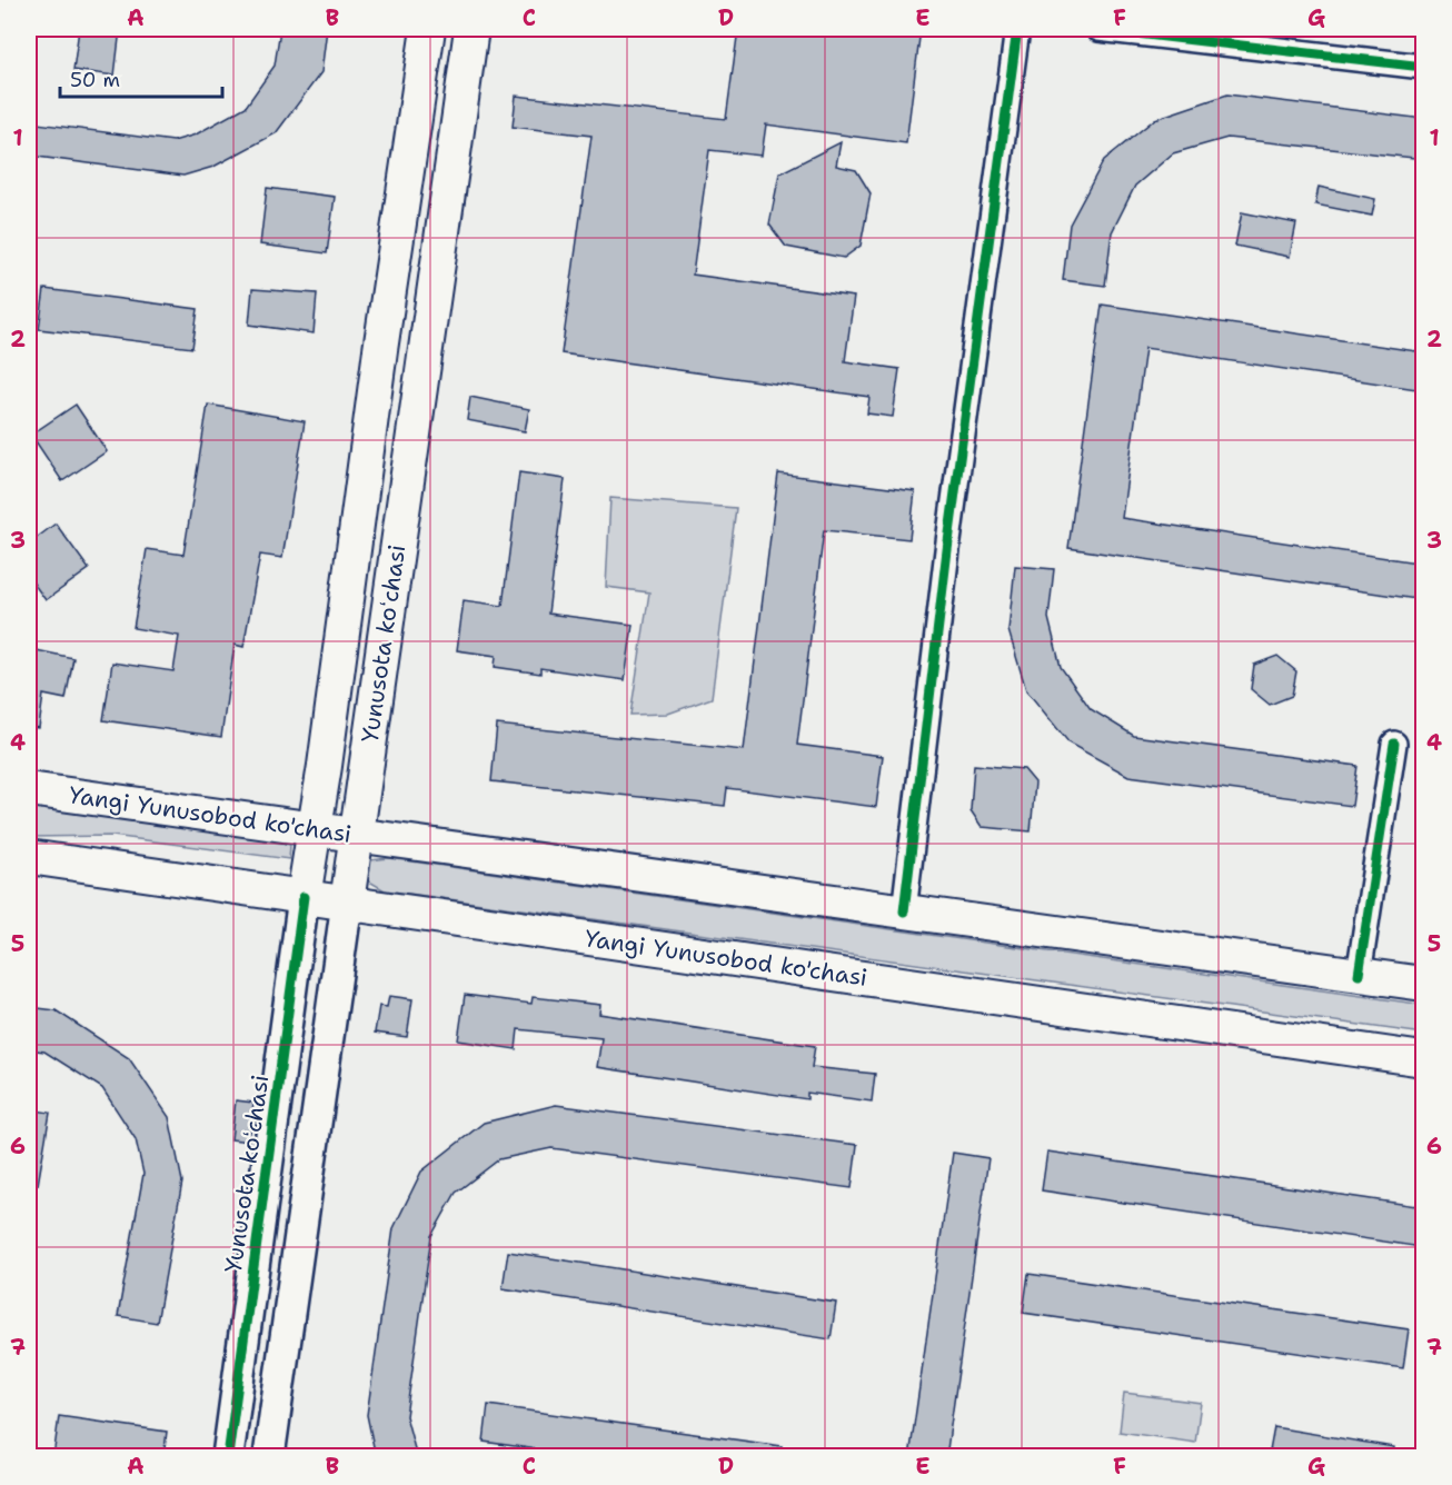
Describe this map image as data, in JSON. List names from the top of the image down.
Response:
{
  "streets": {
    "main road": ["Yunusota koʻchasi", "Yangi Yunusobod ko'chasi"]
  },
  "crossings": [
    ["Yunusota koʻchasi", "Yangi Yunusobod ko'chasi"]
  ],
  "scale_bar": "50 m",
  "grid": {
    "columns": [
      "A",
      "B",
      "C",
      "D",
      "E",
      "F",
      "G"
    ],
    "rows": [
      "1",
      "2",
      "3",
      "4",
      "5",
      "6",
      "7"
    ]
  }
}
